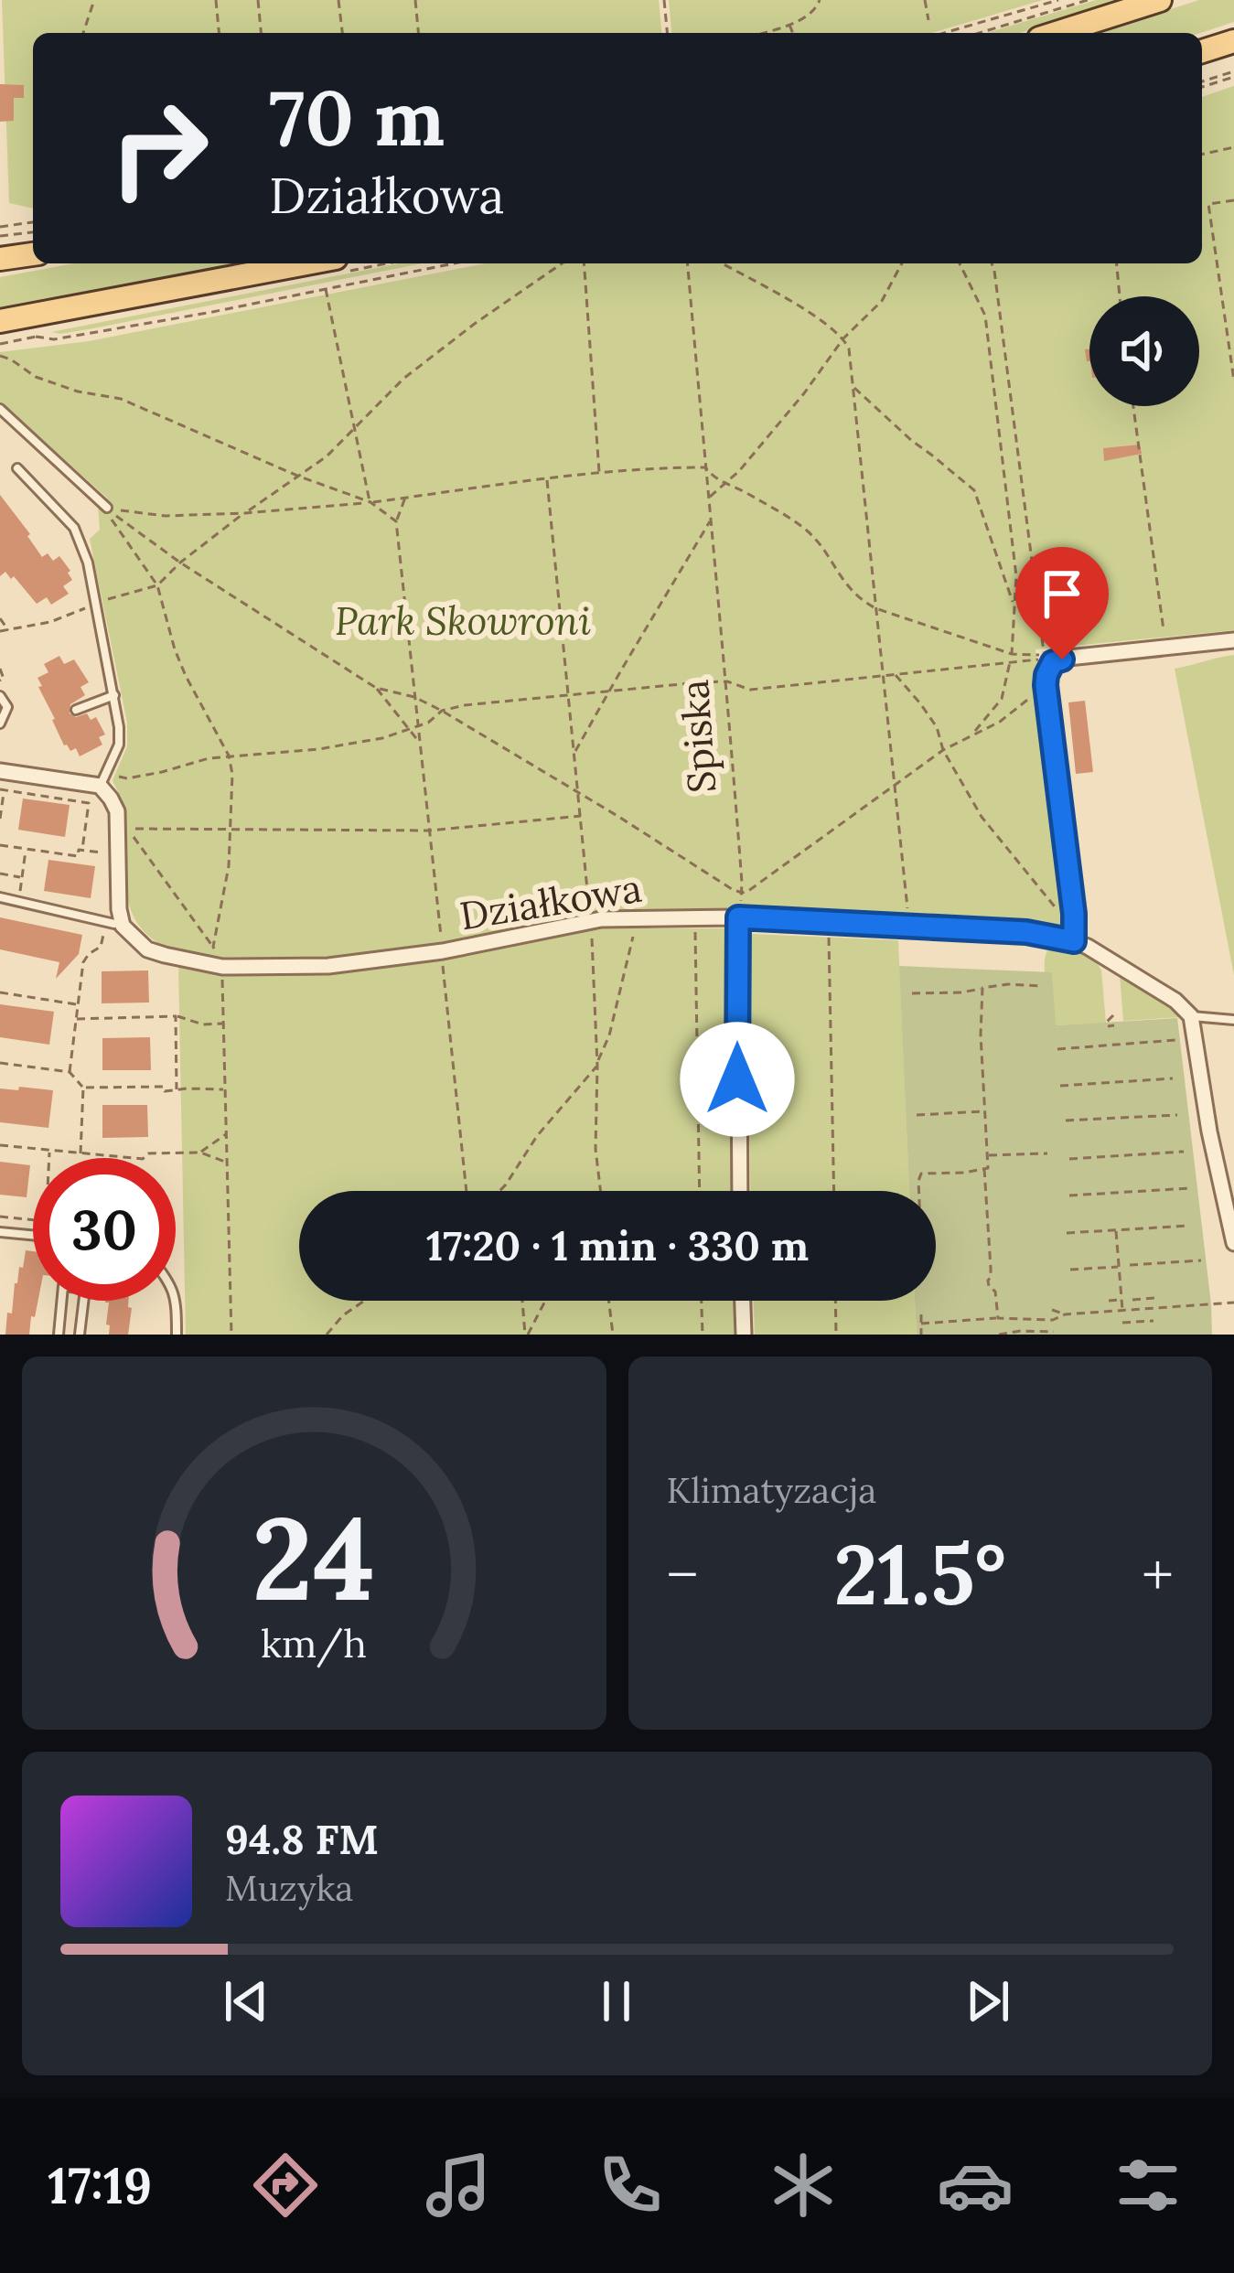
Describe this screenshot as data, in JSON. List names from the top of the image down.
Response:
{
  "streets": {
    "street": ["Działkowa"],
    "path": ["Spiska"]
  },
  "crossings": [
    ["Spiska", "Działkowa"]
  ],
  "parks": ["Park Skowroni"],
  "page": {
    "turn": ["70 m", "Działkowa"],
    "limit": "30",
    "trip": "17:20 · 1 min · 330 m",
    "tile": "Klimatyzacja",
    "heat": ["−", "21.5°", "+"],
    "song": ["94.8 FM", "Muzyka"],
    "tabs": "17:19",
    "gauge": ["24", "km/h"]
  }
}
